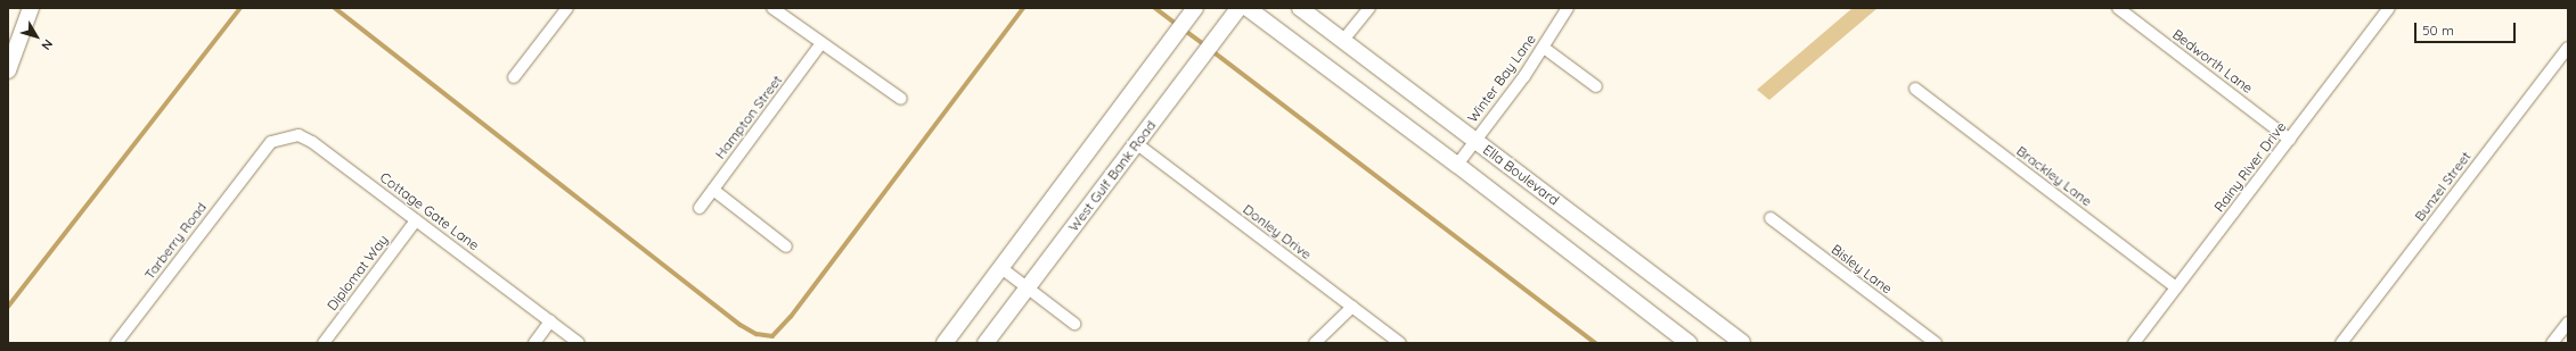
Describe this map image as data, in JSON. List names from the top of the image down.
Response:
{
  "streets": {
    "main road": ["Ella Boulevard", "West Gulf Bank Road"],
    "street": [
      "Bedworth Lane",
      "Winter Bay Lane",
      "Hampton Street",
      "Rainy River Drive",
      "Brackley Lane",
      "Bunzel Street",
      "Cottage Gate Lane",
      "Donley Drive",
      "Tarberry Road",
      "Bisley Lane",
      "Diplomat Way"
    ]
  },
  "crossings": [
    ["Bedworth Lane", "Rainy River Drive"],
    ["Winter Bay Lane", "Ella Boulevard"],
    ["Rainy River Drive", "Brackley Lane"],
    ["West Gulf Bank Road", "Donley Drive"],
    ["Cottage Gate Lane", "Tarberry Road"],
    ["Cottage Gate Lane", "Diplomat Way"]
  ],
  "scale_bar": "50 m",
  "north": "bottom right"
}
